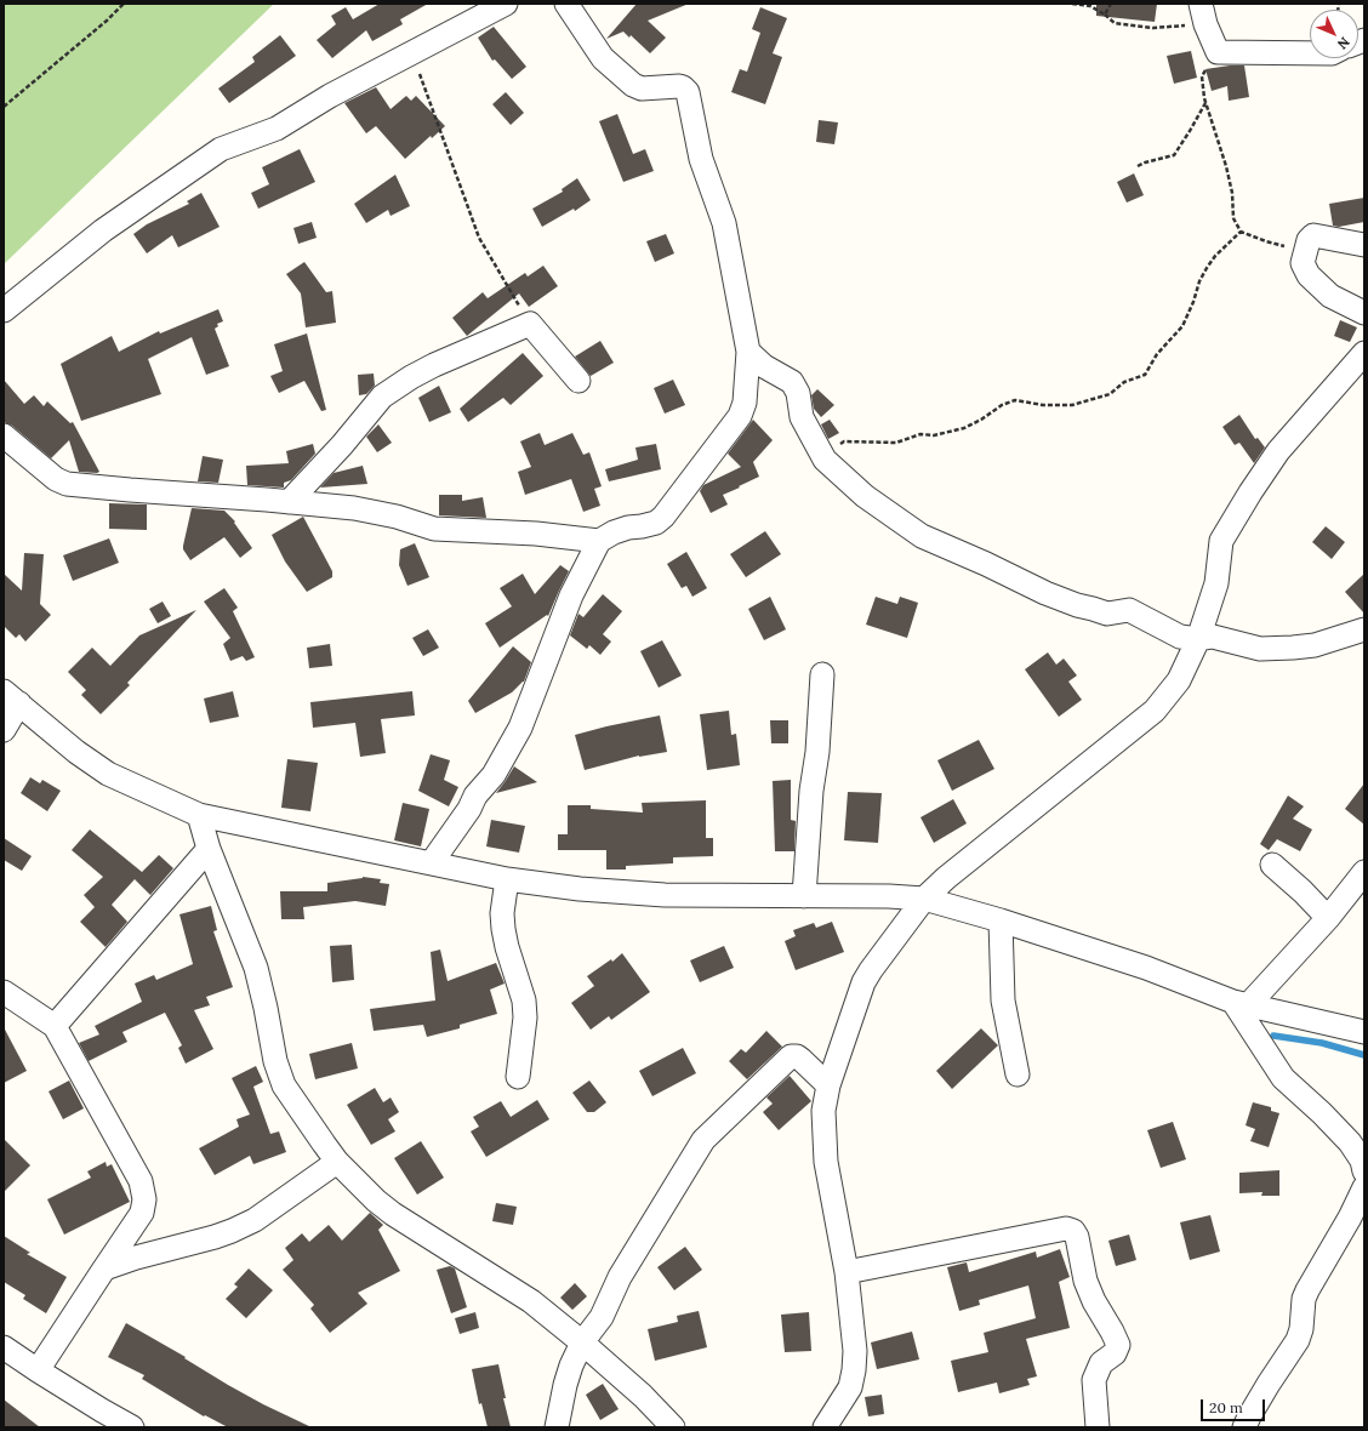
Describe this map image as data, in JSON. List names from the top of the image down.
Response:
{
  "scale_bar": "20 m",
  "north": "bottom right"
}
